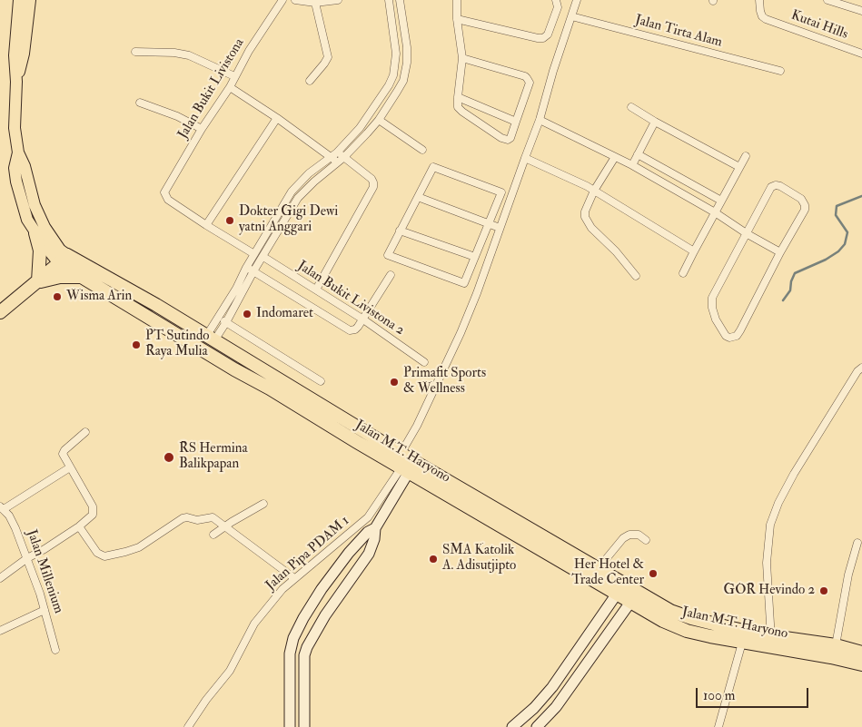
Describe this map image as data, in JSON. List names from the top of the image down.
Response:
{
  "streets": {
    "highway": ["Jalan M.T. Haryono"],
    "street": [
      "Kutai Hills",
      "Jalan Tirta Alam",
      "Jalan Bukit Livistona",
      "Jalan Bukit Livistona 2",
      "Jalan Pipa PDAM 1",
      "Jalan Millenium"
    ]
  },
  "crossings": [
    ["Jalan Bukit Livistona", "Jalan Bukit Livistona 2"],
    ["Jalan M.T. Haryono", "Jalan Pipa PDAM 1"]
  ],
  "places": [
    "Dokter Gigi Dewi yatni Anggari",
    "Wisma Arin",
    "Indomaret",
    "PT Sutindo Raya Mulia",
    "Primafit Sports & Wellness",
    "RS Hermina Balikpapan",
    "SMA Katolik A. Adisutjipto",
    "Her Hotel & Trade Center",
    "GOR Hevindo 2"
  ],
  "scale_bar": "100 m"
}
